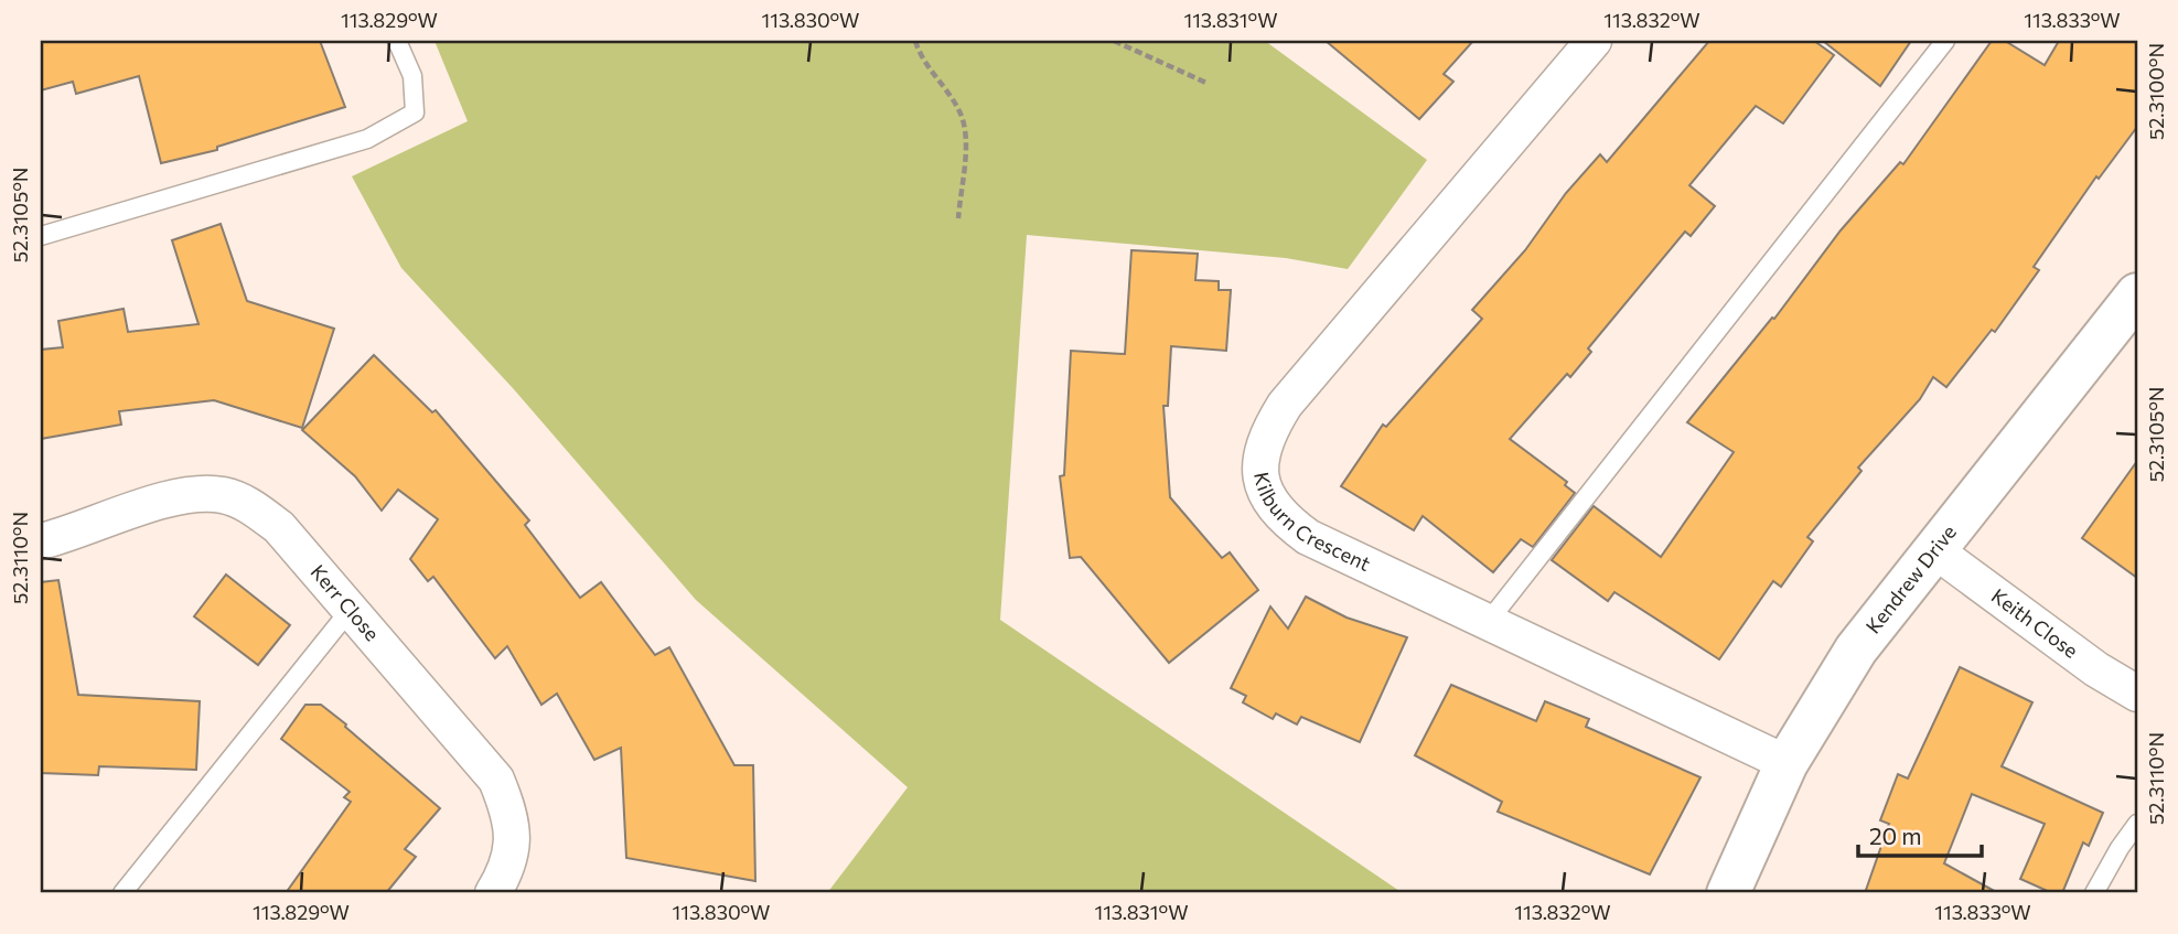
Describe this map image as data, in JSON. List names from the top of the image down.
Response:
{
  "streets": {
    "street": [
      "Kilburn Crescent",
      "Kendrew Drive",
      "Kerr Close",
      "Keith Close"
    ]
  },
  "crossings": [
    ["Kilburn Crescent", "Kendrew Drive"],
    ["Kendrew Drive", "Keith Close"]
  ],
  "scale_bar": "20 m",
  "coordinates": [
    "113.829°W",
    "113.830°W",
    "113.831°W",
    "113.832°W",
    "113.833°W",
    "52.3100°N",
    "52.3105°N",
    "52.3110°N"
  ]
}
